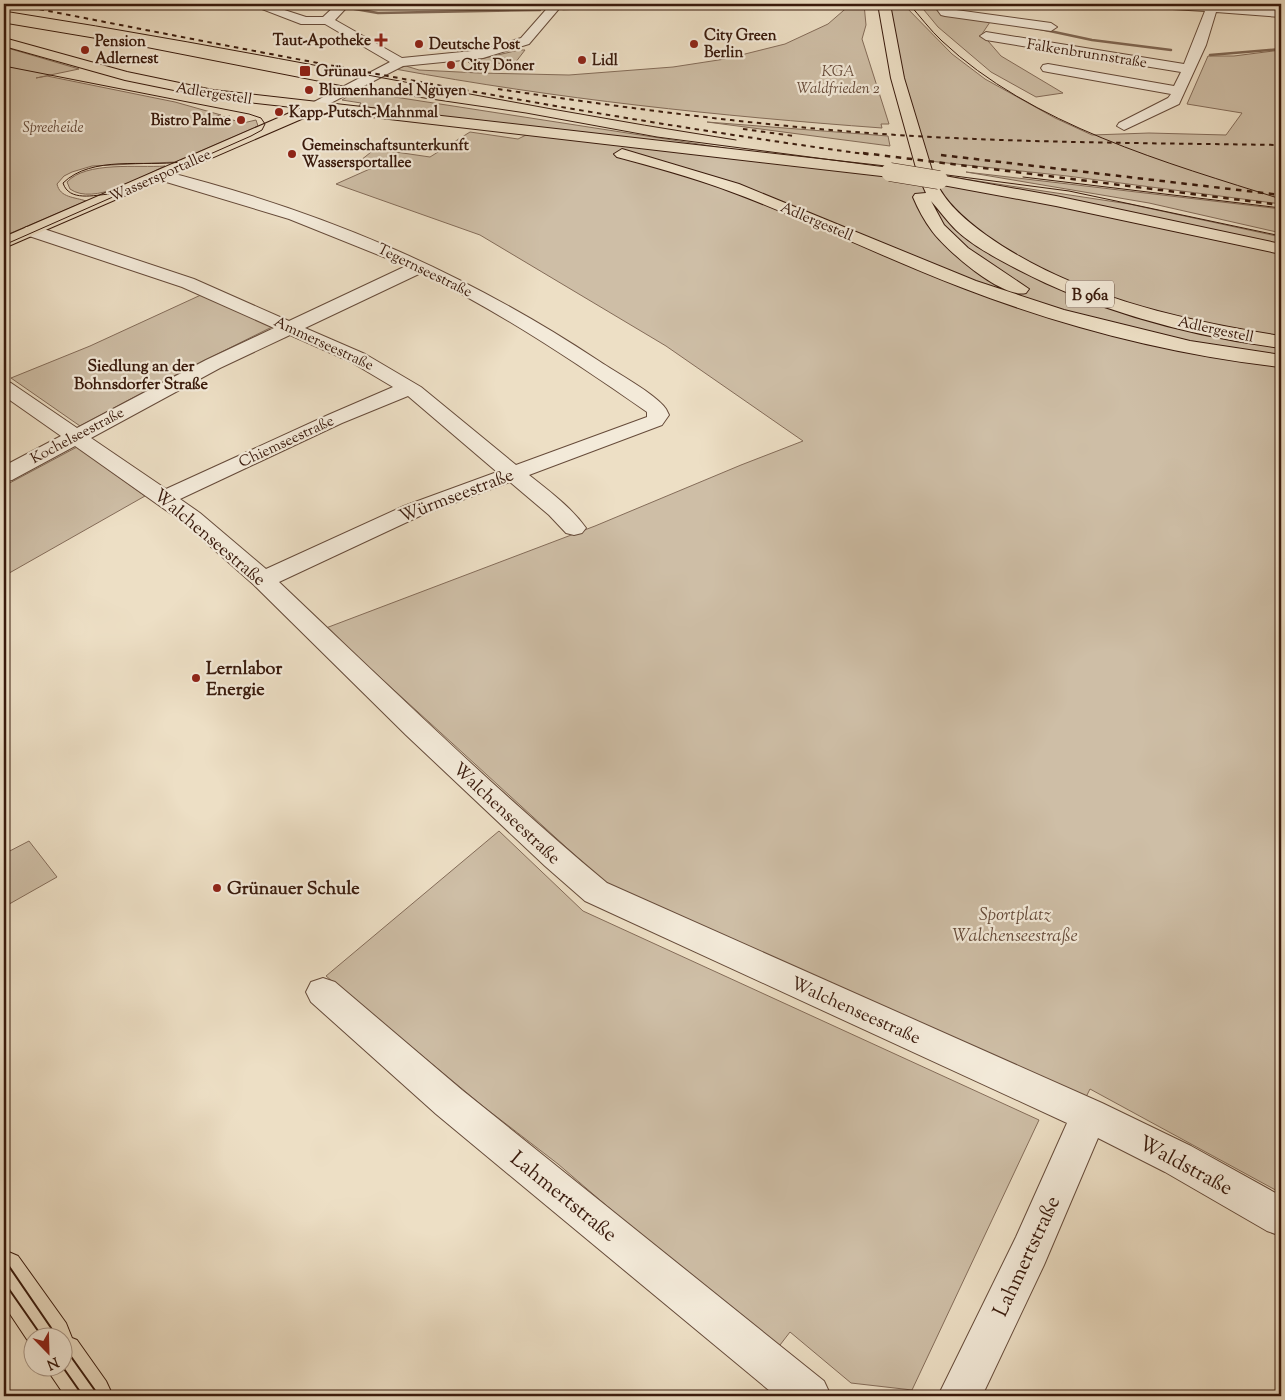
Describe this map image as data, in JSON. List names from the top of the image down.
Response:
{
  "streets": {
    "main road": ["Adlergestell", "Wassersportallee", "B 96a"],
    "street": [
      "Falkenbrunnstraße",
      "Tegernseestraße",
      "Ammerseestraße",
      "Kochelseestraße",
      "Chiemseestraße",
      "Würmseestraße",
      "Walchenseestraße",
      "Waldstraße",
      "Lahmertstraße"
    ]
  },
  "crossings": [
    ["Adlergestell", "Wassersportallee"],
    ["Adlergestell", "B 96a"],
    ["Wassersportallee", "Tegernseestraße"],
    ["Wassersportallee", "Ammerseestraße"],
    ["Tegernseestraße", "Kochelseestraße"],
    ["Tegernseestraße", "Würmseestraße"],
    ["Ammerseestraße", "Kochelseestraße"],
    ["Ammerseestraße", "Chiemseestraße"],
    ["Ammerseestraße", "Würmseestraße"],
    ["Kochelseestraße", "Walchenseestraße"],
    ["Chiemseestraße", "Walchenseestraße"],
    ["Würmseestraße", "Walchenseestraße"],
    ["Walchenseestraße", "Waldstraße"],
    ["Walchenseestraße", "Lahmertstraße"],
    ["Waldstraße", "Lahmertstraße"]
  ],
  "districts": ["Siedlung an der Bohnsdorfer Straße"],
  "parks": ["KGA Waldfrieden 2", "Spreeheide", "Sportplatz Walchenseestraße"],
  "places": {
    "health": ["Taut-Apotheke"],
    "other": [
      "Deutsche Post",
      "City Green Berlin",
      "Pension Adlernest",
      "Lidl",
      "City Döner",
      "Blumenhandel Nguyen",
      "Kapp-Putsch-Mahnmal",
      "Bistro Palme",
      "Gemeinschaftsunterkunft Wassersportallee",
      "Lernlabor Energie",
      "Grünauer Schule"
    ],
    "transit": ["Grünau"]
  },
  "north": "bottom right"
}
